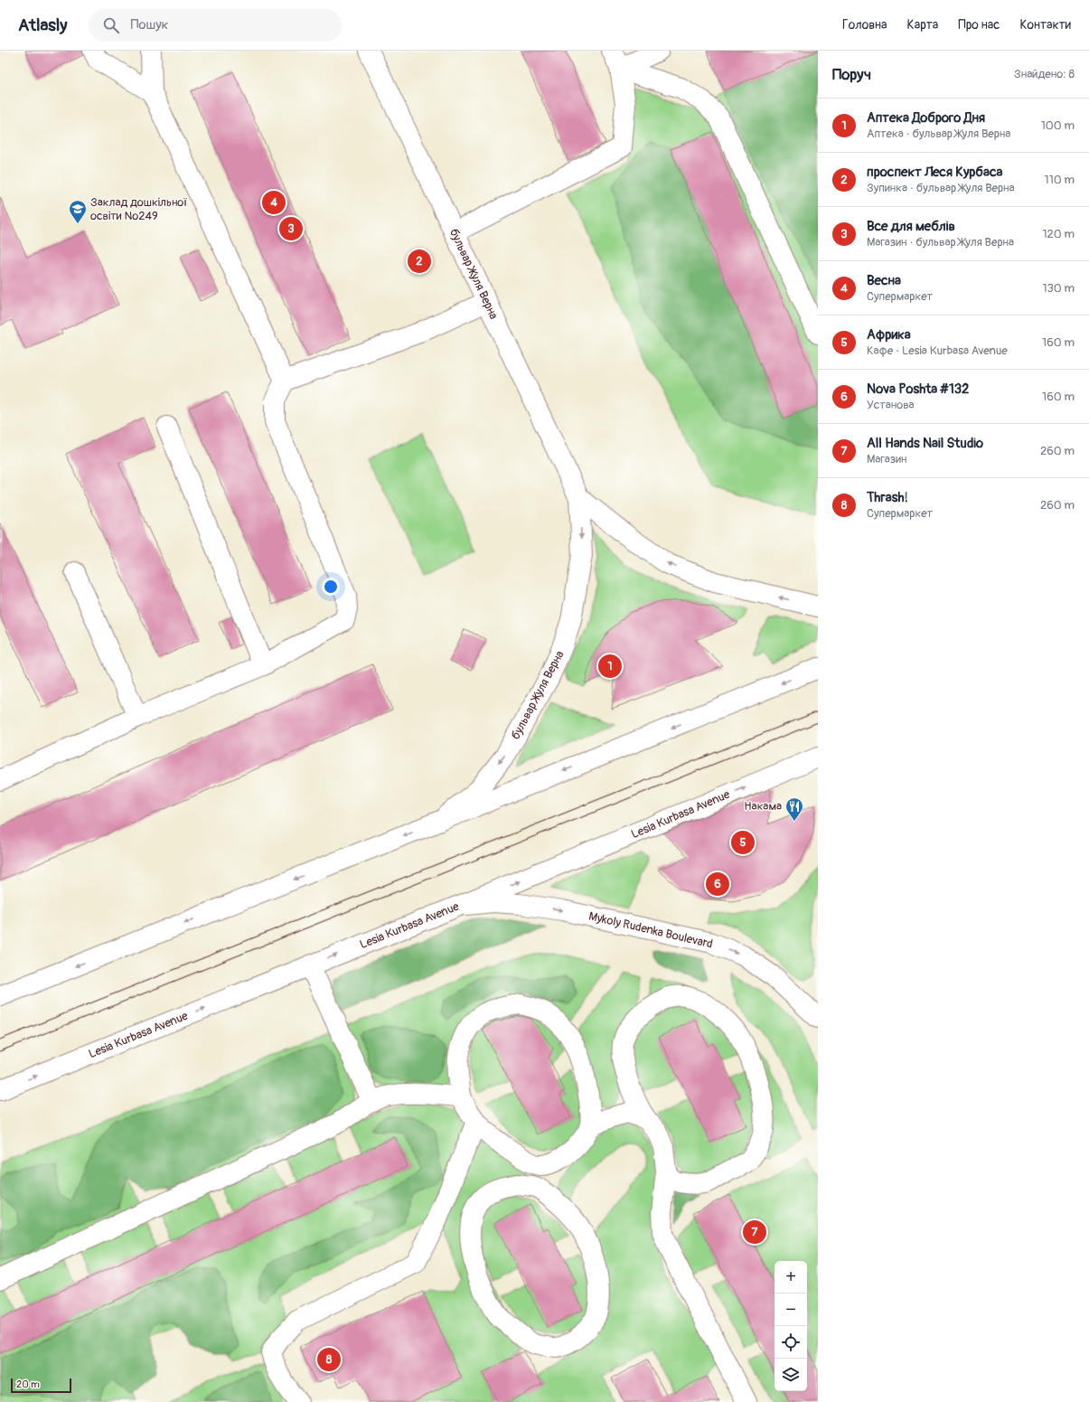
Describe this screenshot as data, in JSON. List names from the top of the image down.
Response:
{
  "streets": {
    "main road": ["бульвар Жуля Верна", "Lesia Kurbasa Avenue", "Mykoly Rudenka Boulevard"]
  },
  "crossings": [
    ["Lesia Kurbasa Avenue", "Mykoly Rudenka Boulevard"]
  ],
  "one_way": ["Mykoly Rudenka Boulevard"],
  "places": {
    "school or university": ["Заклад дошкільної освіти №249"],
    "restaurant": ["Накама"]
  },
  "scale_bar": "20 m",
  "page": {
    "header": "Atlasly",
    "search": "Пошук",
    "nav": [
      "Головна",
      "Карта",
      "Про нас",
      "Контакти"
    ],
    "heading": ["Поруч", "Знайдено: 8"],
    "list": [
      {
        "mark": "1",
        "name": "Аптека Доброго Дня",
        "note": "Аптека · бульвар Жуля Верна",
        "value": "100 m"
      },
      {
        "mark": "2",
        "name": "проспект Леся Курбаса",
        "note": "Зупинка · бульвар Жуля Верна",
        "value": "110 m"
      },
      {
        "mark": "3",
        "name": "Все для меблів",
        "note": "Магазин · бульвар Жуля Верна",
        "value": "120 m"
      },
      {
        "mark": "4",
        "name": "Весна",
        "note": "Супермаркет",
        "value": "130 m"
      },
      {
        "mark": "5",
        "name": "Африка",
        "note": "Кафе · Lesia Kurbasa Avenue",
        "value": "160 m"
      },
      {
        "mark": "6",
        "name": "Nova Poshta #132",
        "note": "Установа",
        "value": "160 m"
      },
      {
        "mark": "7",
        "name": "All Hands Nail Studio",
        "note": "Магазин",
        "value": "260 m"
      },
      {
        "mark": "8",
        "name": "Thrash!",
        "note": "Супермаркет",
        "value": "260 m"
      }
    ],
    "pins": [
      "4",
      "3",
      "2",
      "1",
      "5",
      "6",
      "7",
      "8"
    ],
    "map_buttons": ["+", "−"],
    "scale": "20 m"
  }
}
